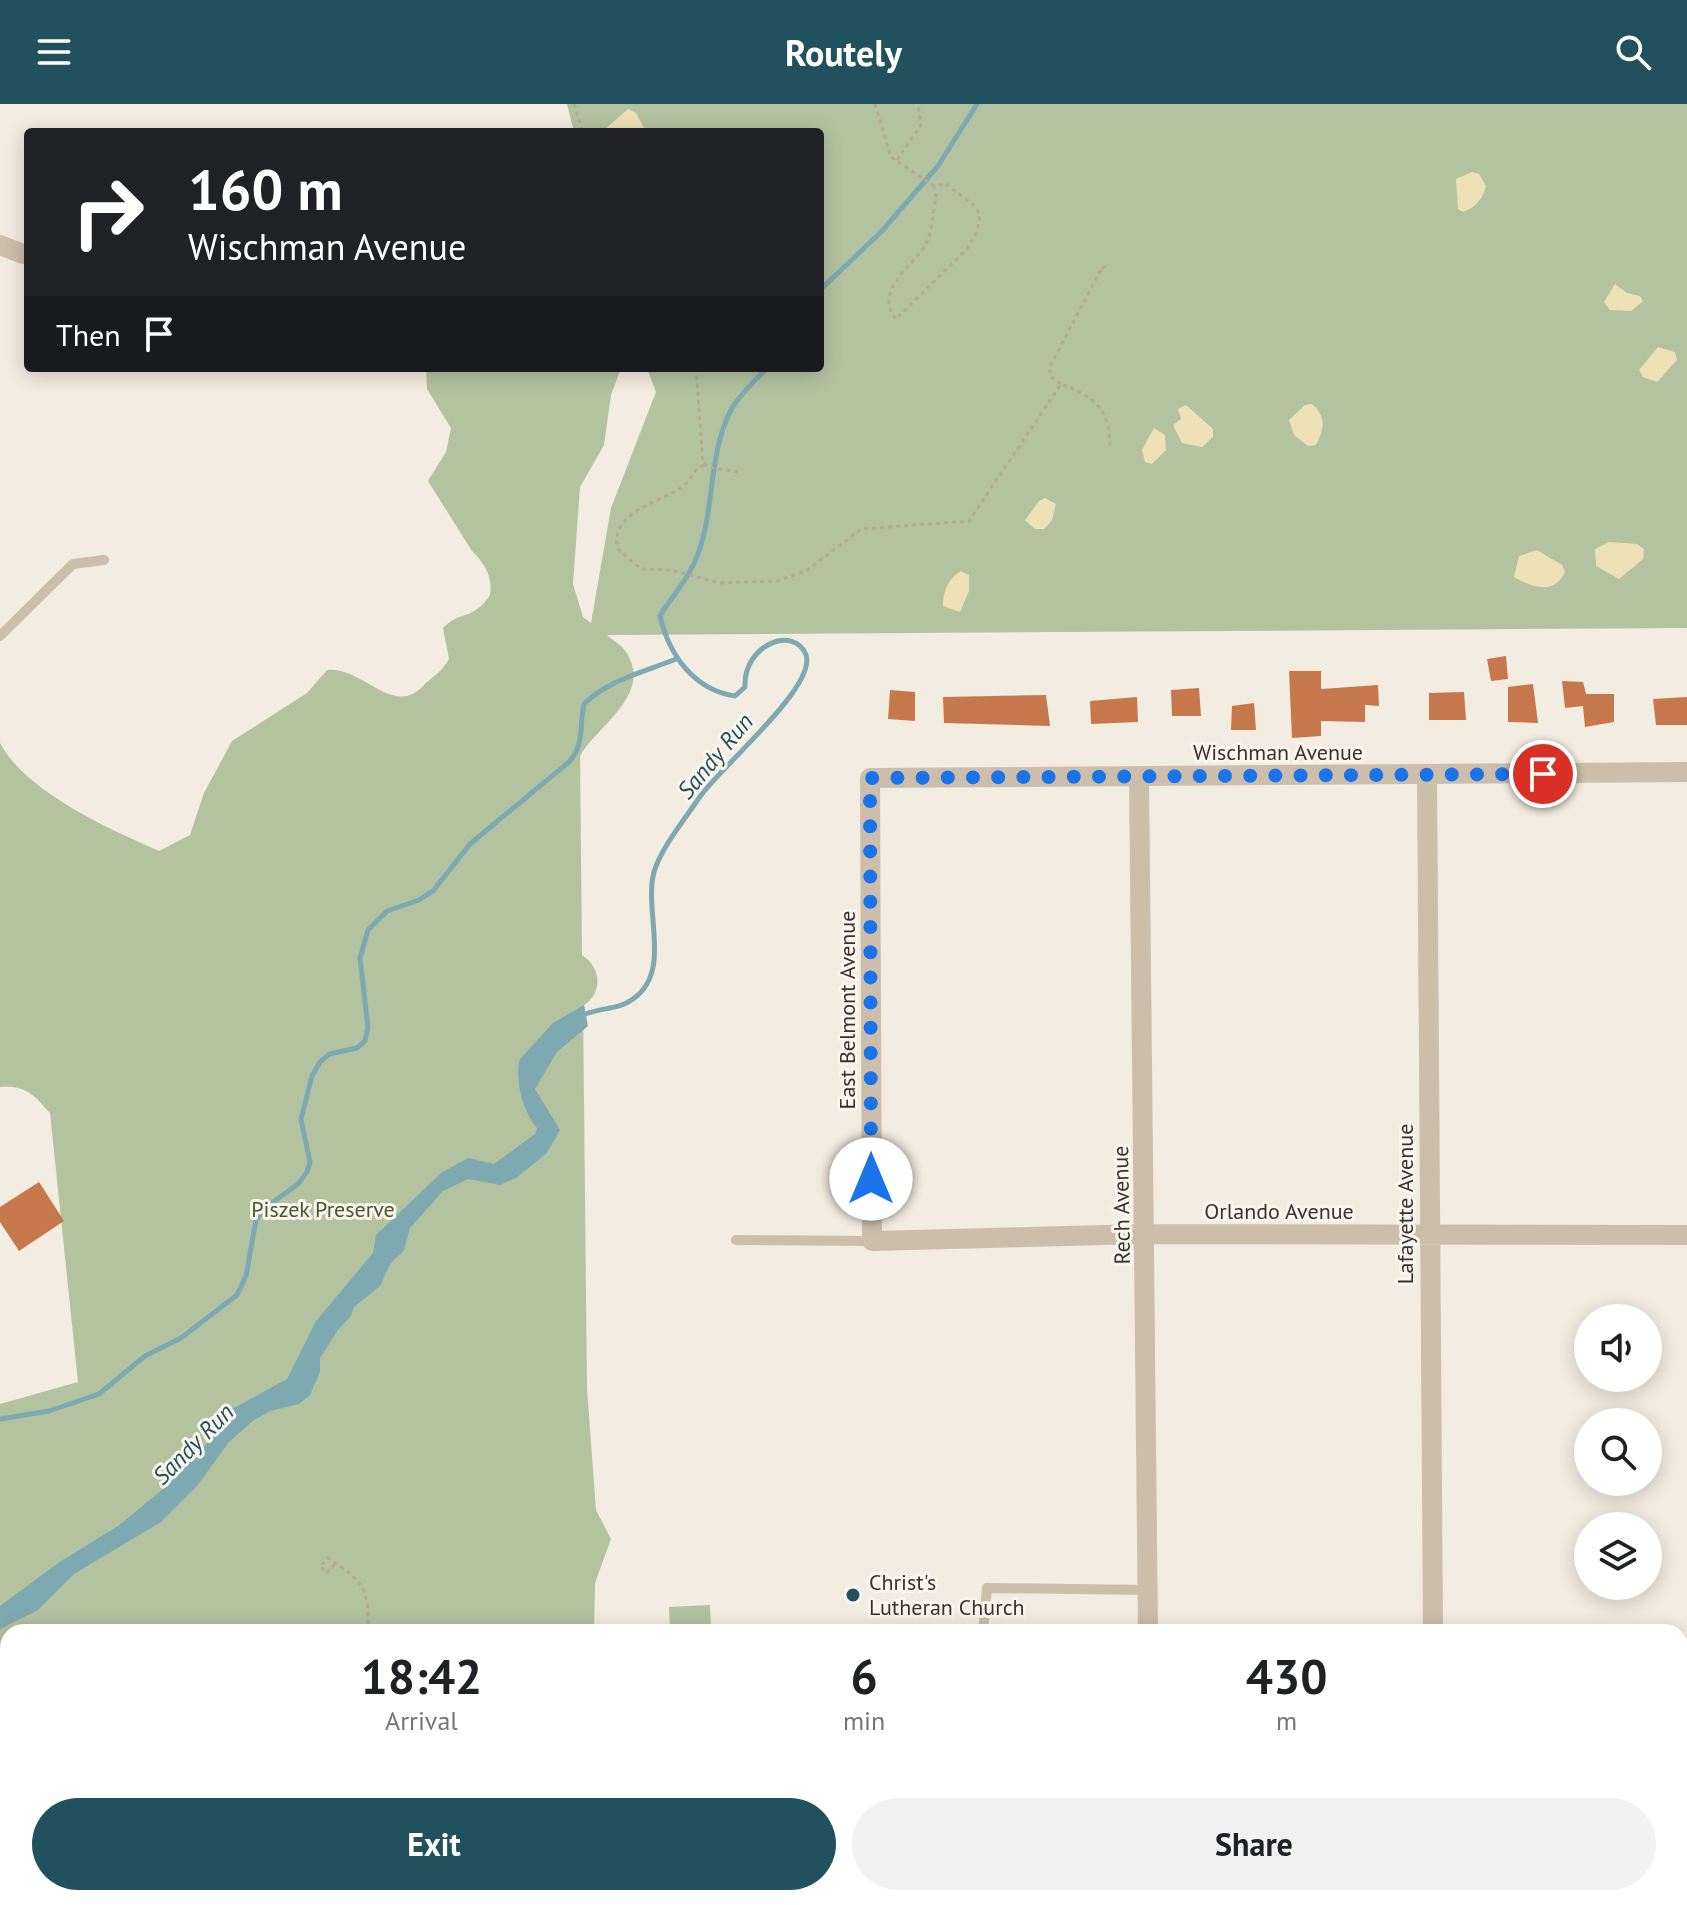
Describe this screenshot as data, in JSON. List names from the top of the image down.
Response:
{
  "streets": {
    "street": [
      "Wischman Avenue",
      "East Belmont Avenue",
      "Lafayette Avenue",
      "Rech Avenue",
      "Orlando Avenue"
    ]
  },
  "crossings": [
    ["Wischman Avenue", "East Belmont Avenue"],
    ["Wischman Avenue", "Lafayette Avenue"],
    ["Wischman Avenue", "Rech Avenue"],
    ["East Belmont Avenue", "Orlando Avenue"],
    ["Lafayette Avenue", "Orlando Avenue"],
    ["Rech Avenue", "Orlando Avenue"]
  ],
  "water": ["Sandy Run"],
  "parks": ["Piszek Preserve"],
  "places": ["Christ's Lutheran Church"],
  "page": {
    "header": "Routely",
    "turn": ["160 m", "Wischman Avenue"],
    "then": "Then",
    "eta": [
      "18:42",
      "Arrival",
      "6",
      "min",
      "430",
      "m"
    ],
    "buttons": ["Exit", "Share"]
  }
}
